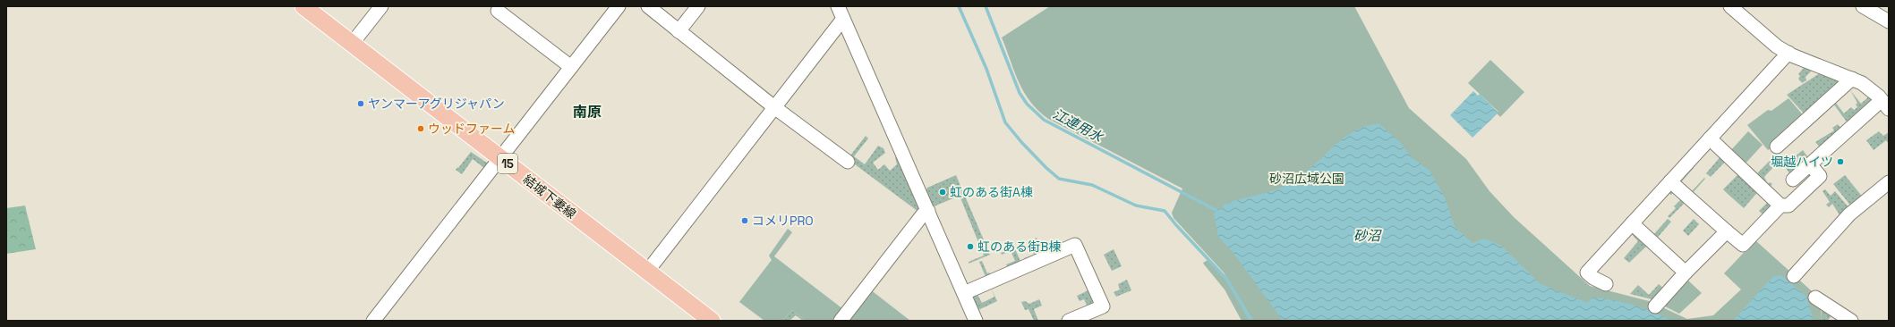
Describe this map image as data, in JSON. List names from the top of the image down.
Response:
{
  "streets": {
    "main road": ["15", "結城下妻線"]
  },
  "districts": ["南原"],
  "water": ["江連用水", "砂沼"],
  "parks": ["砂沼広域公園"],
  "places": [
    "ヤンマーアグリジャパン",
    "ウッドファーム",
    "堀越ハイツ",
    "虹のある街A棟",
    "コメリPRO",
    "虹のある街B棟"
  ]
}
